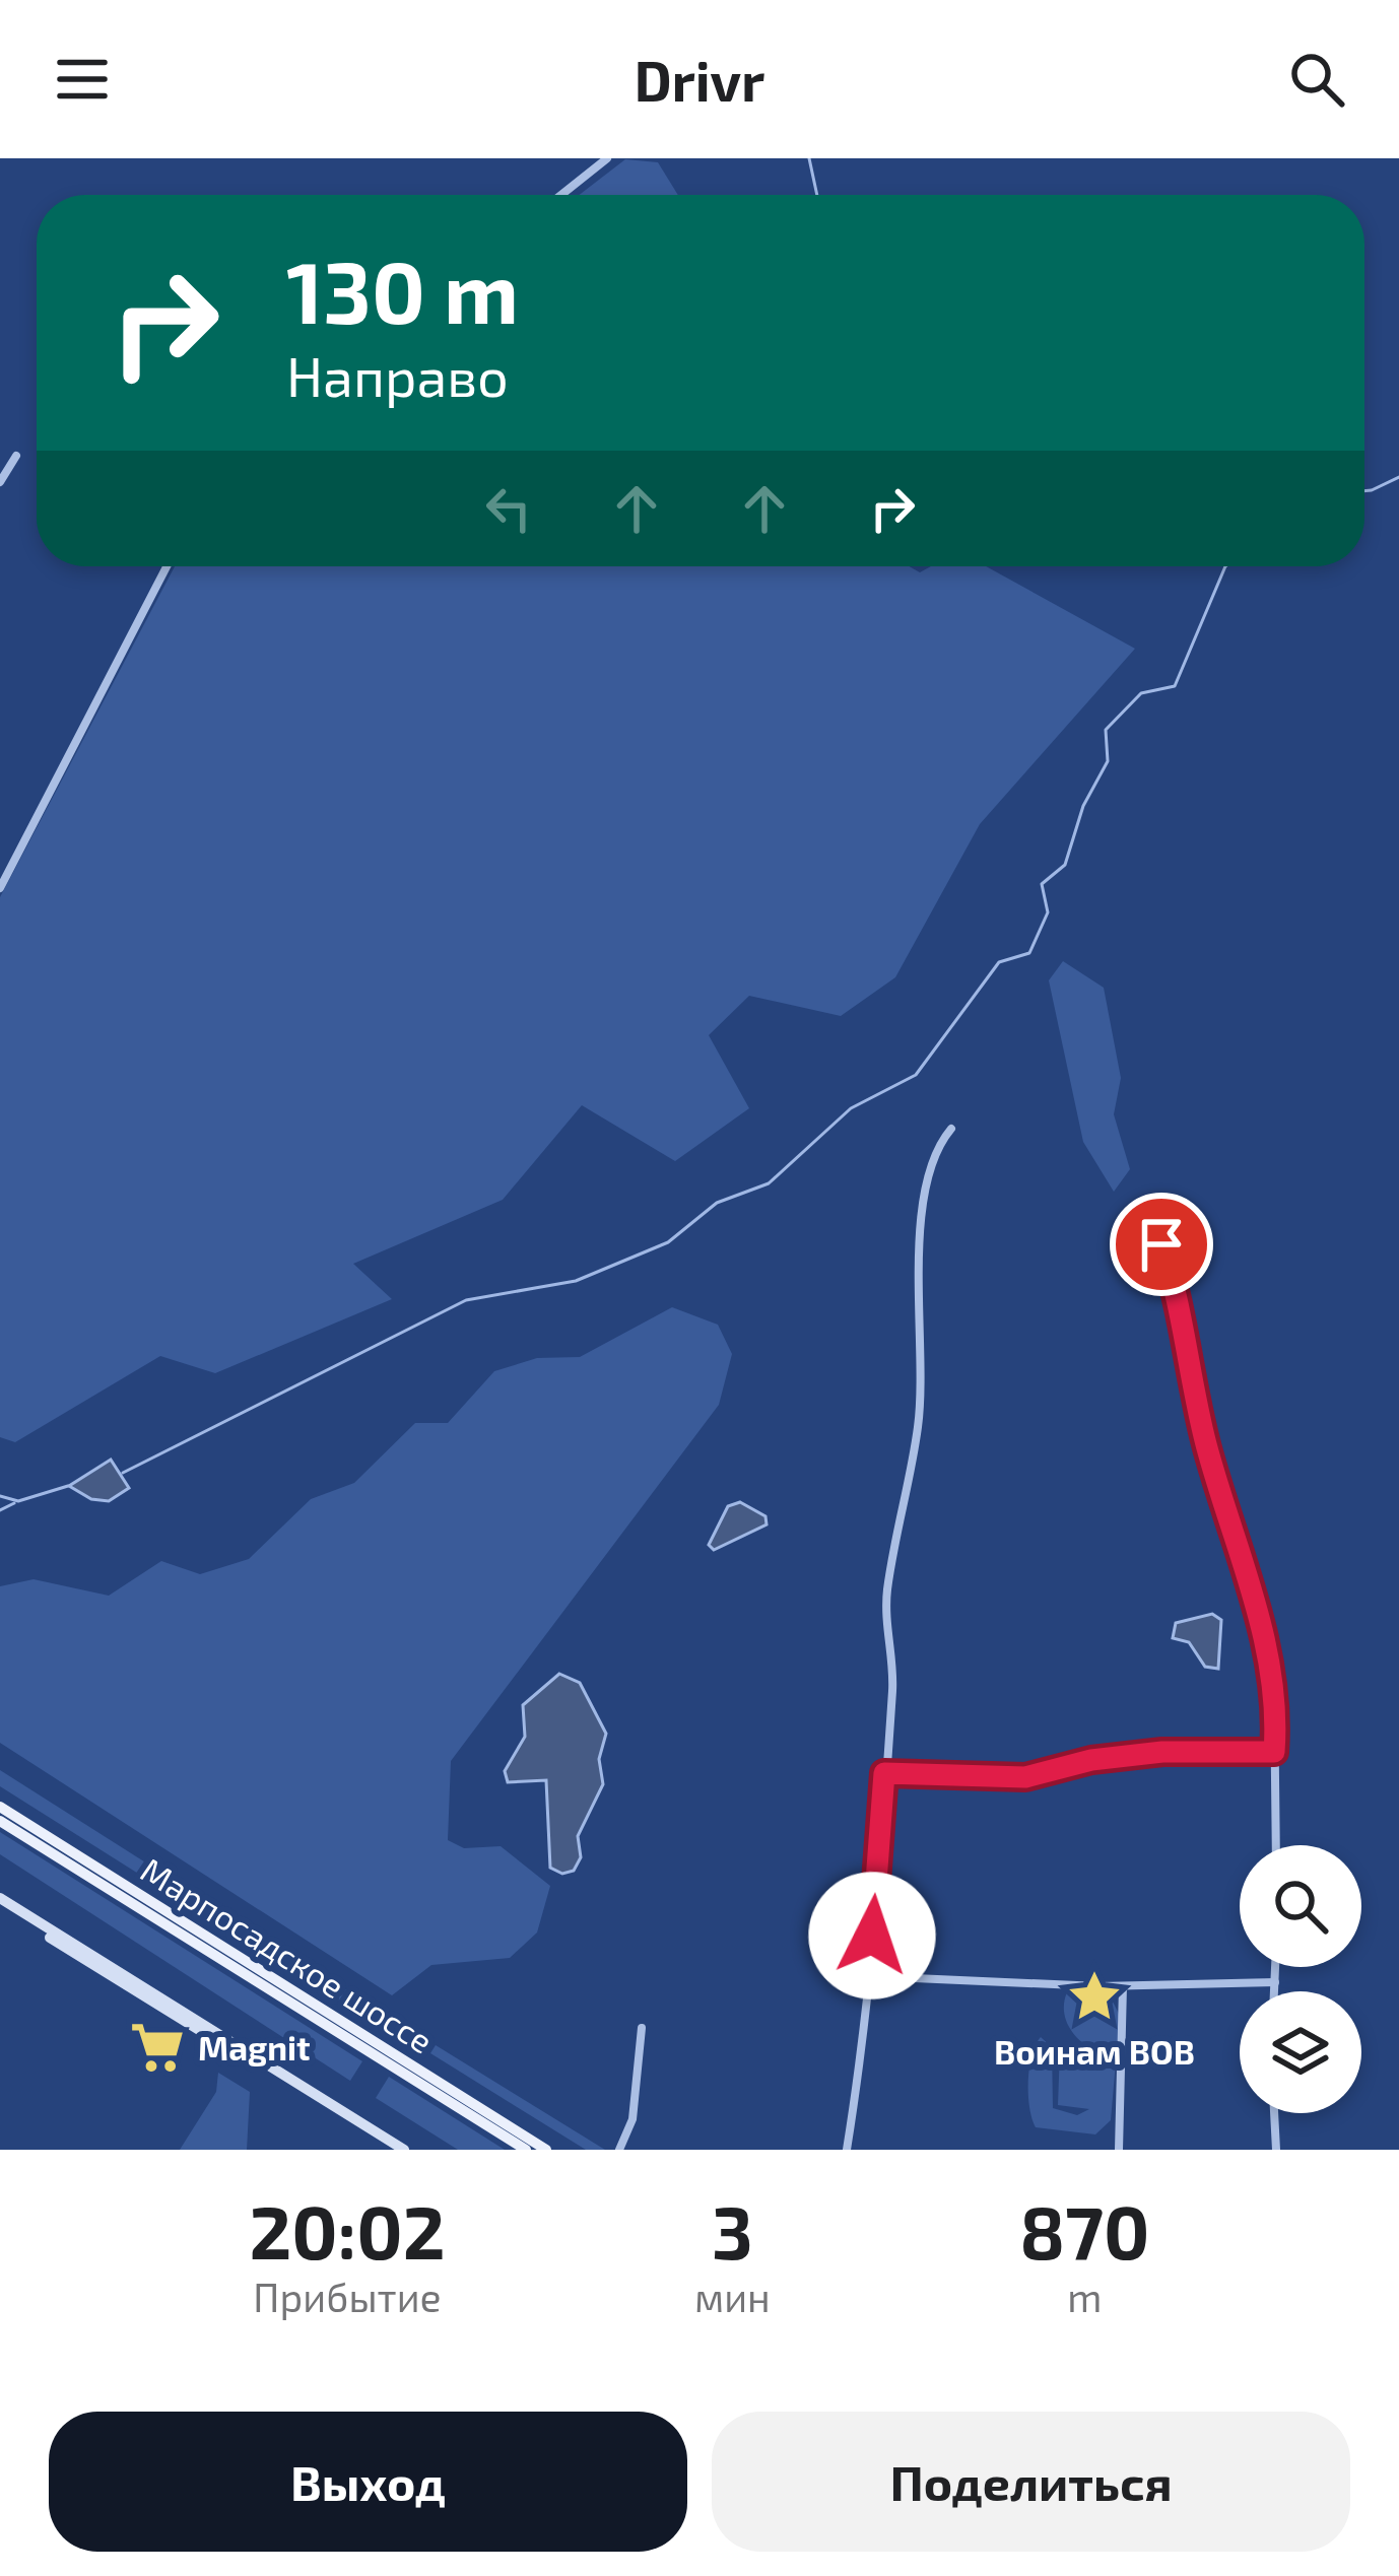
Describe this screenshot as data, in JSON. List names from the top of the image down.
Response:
{
  "streets": {
    "main road": ["Марпосадское шоссе"]
  },
  "places": {
    "place": ["Воинам ВОВ"],
    "supermarket": ["Magnit"]
  },
  "page": {
    "header": "Drivr",
    "turn": ["130 m", "Направо"],
    "eta": [
      "20:02",
      "Прибытие",
      "3",
      "мин",
      "870",
      "m"
    ],
    "buttons": ["Выход", "Поделиться"]
  }
}
